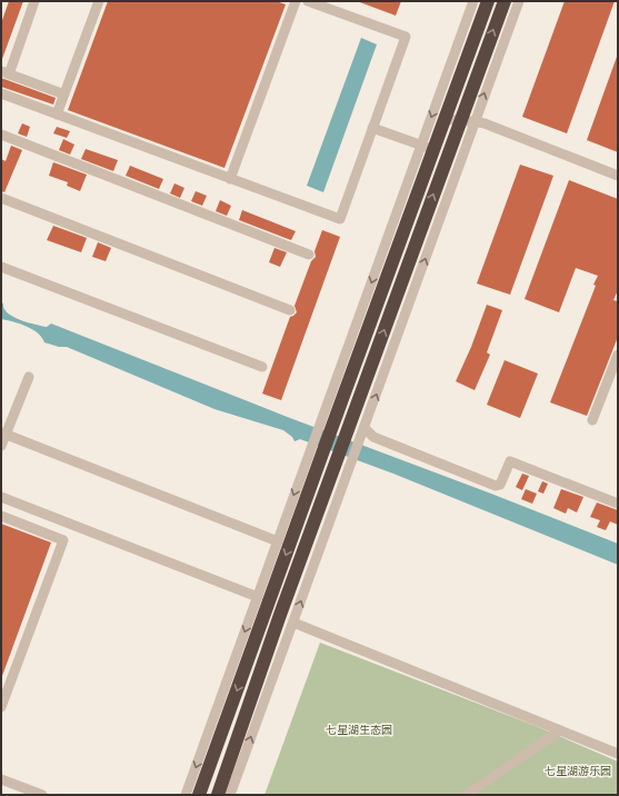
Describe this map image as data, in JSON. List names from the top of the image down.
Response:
{
  "parks": ["七星湖生态园", "七星湖游乐园"]
}
